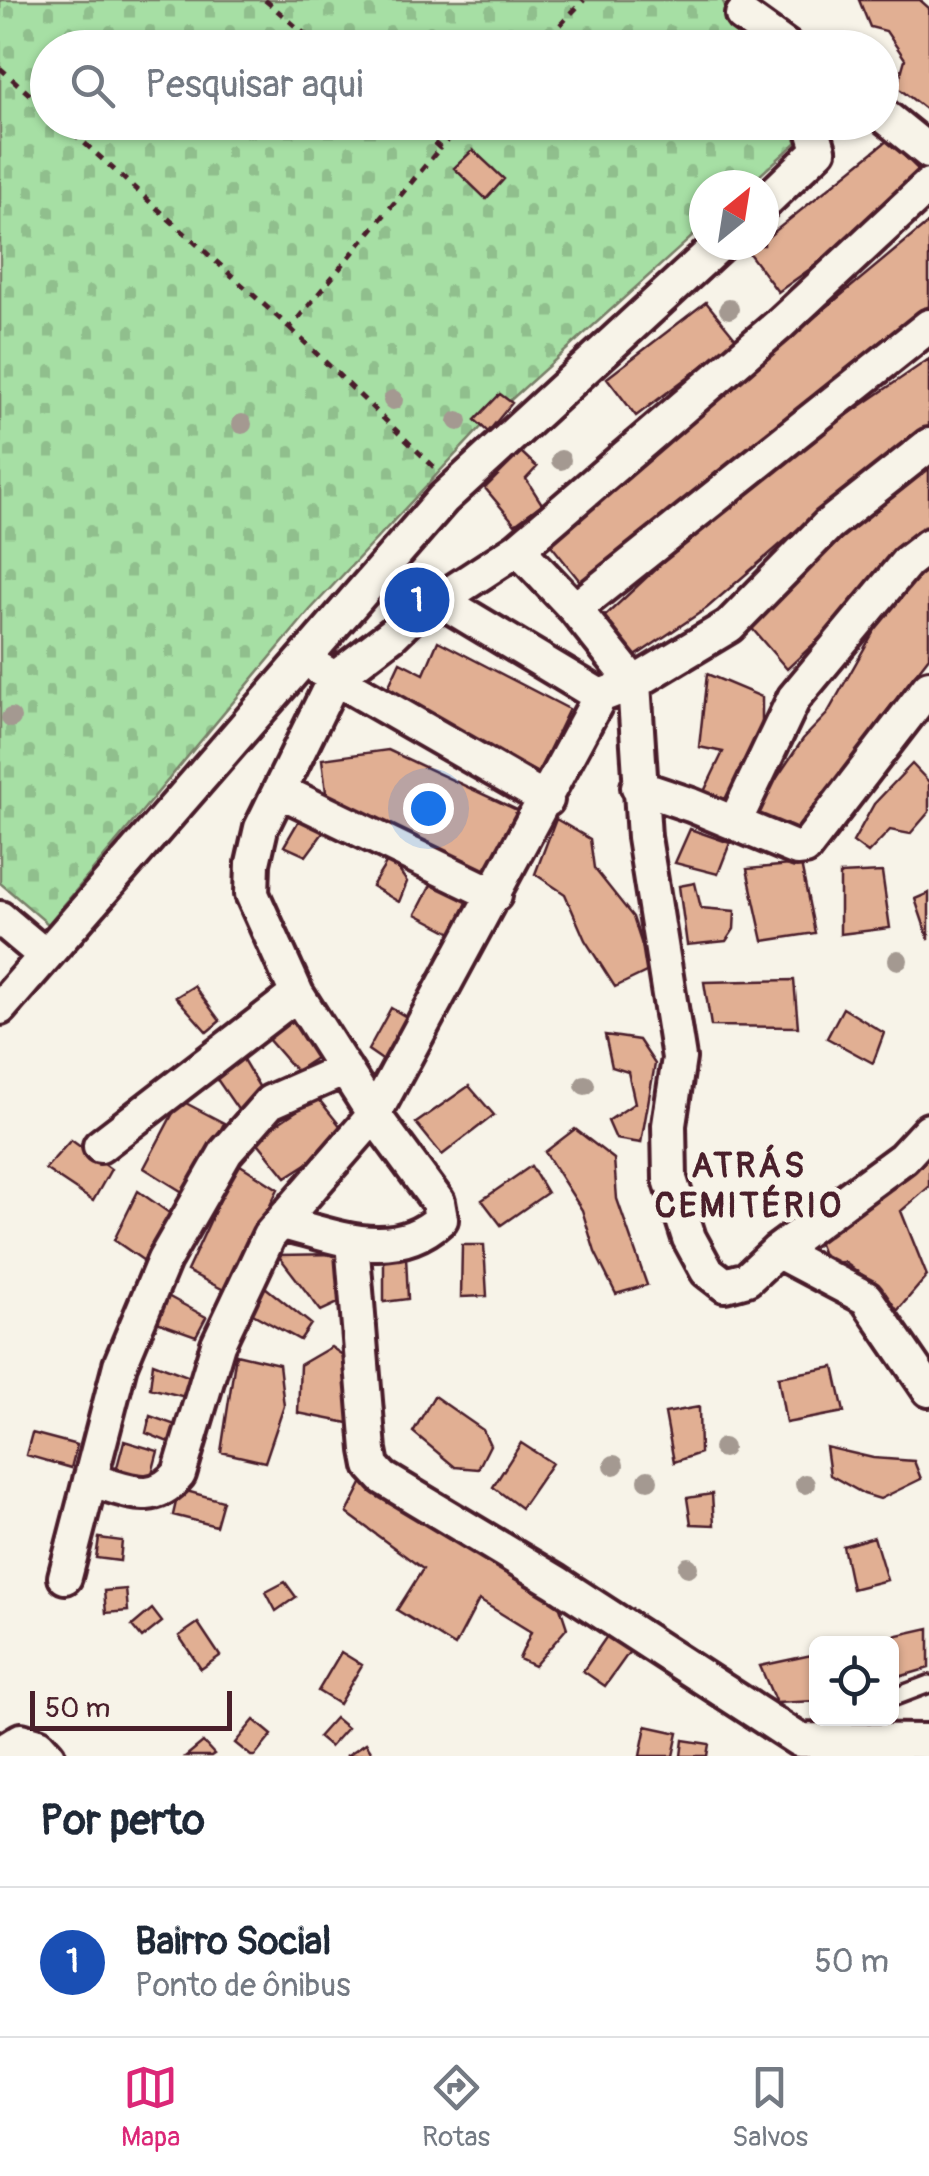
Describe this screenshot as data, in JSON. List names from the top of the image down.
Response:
{
  "districts": ["ATRÁS CEMITÉRIO"],
  "scale_bar": "50 m",
  "north": "top right",
  "page": {
    "search": "Pesquisar aqui",
    "pins": "1",
    "scale": "50 m",
    "heading": "Por perto",
    "list": [
      {
        "mark": "1",
        "name": "Bairro Social",
        "note": "Ponto de ônibus",
        "value": "50 m"
      }
    ],
    "nav": ["Mapa", "Rotas", "Salvos"]
  }
}
